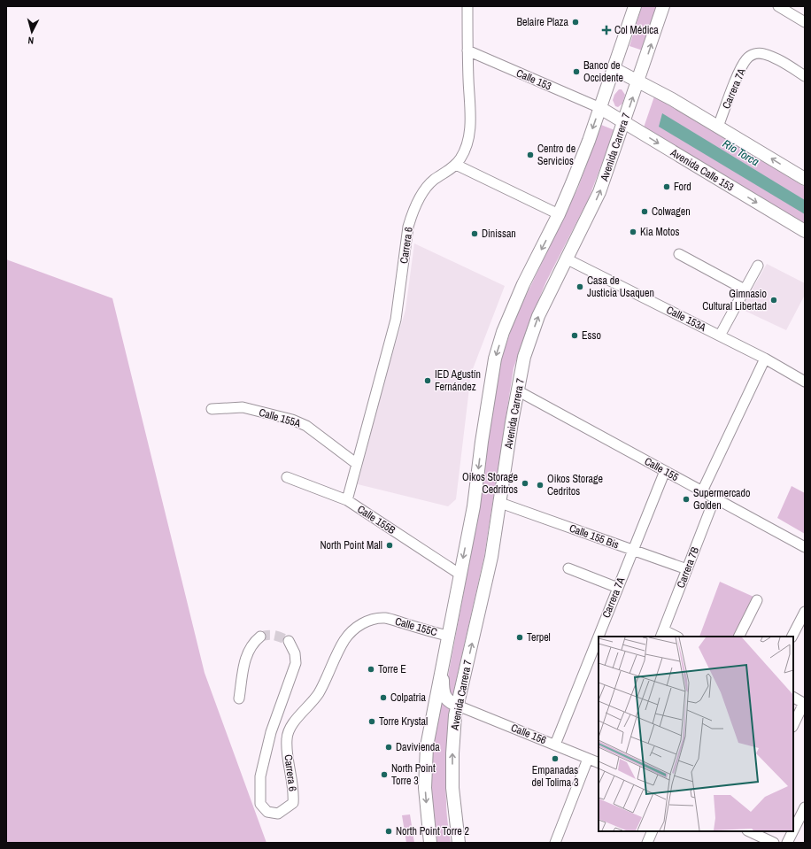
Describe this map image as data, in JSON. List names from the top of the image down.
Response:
{
  "streets": {
    "main road": ["Avenida Carrera 7", "Avenida Calle 153"],
    "street": [
      "Calle 153",
      "Carrera 7A",
      "Carrera 6",
      "Calle 153A",
      "Calle 155A",
      "Calle 155",
      "Calle 155B",
      "Calle 155 Bis",
      "Carrera 7B",
      "Calle 155C",
      "Calle 156"
    ]
  },
  "crossings": [
    ["Calle 153", "Avenida Calle 153"],
    ["Calle 153", "Carrera 6"],
    ["Carrera 7A", "Calle 155"],
    ["Carrera 7A", "Calle 155 Bis"],
    ["Carrera 7A", "Calle 156"],
    ["Avenida Carrera 7", "Avenida Calle 153"],
    ["Avenida Carrera 7", "Calle 153A"],
    ["Avenida Carrera 7", "Calle 155"],
    ["Avenida Carrera 7", "Calle 155 Bis"],
    ["Avenida Carrera 7", "Calle 156"],
    ["Carrera 6", "Calle 155A"],
    ["Carrera 6", "Calle 155B"],
    ["Carrera 6", "Calle 155C"],
    ["Calle 155", "Carrera 7B"],
    ["Calle 155 Bis", "Carrera 7B"]
  ],
  "water": ["Río Torca"],
  "places": {
    "other": [
      "Belaire Plaza",
      "Banco de Occidente",
      "Centro de Servicios",
      "Ford",
      "Colwagen",
      "Kia Motos",
      "Dinissan",
      "Casa de Justicia Usaquen",
      "Gimnasio Cultural Libertad",
      "Esso",
      "IED Agustín Fernández",
      "Oikos Storage Cedritros",
      "Oikos Storage Cedritos",
      "Supermercado Golden",
      "North Point Mall",
      "Terpel",
      "Torre E",
      "Colpatria",
      "Torre Krystal",
      "Davivienda",
      "Empanadas del Tolima 3",
      "North Point Torre 3",
      "North Point Torre 2"
    ],
    "health": ["Col Médica"]
  },
  "north": "bottom"
}
